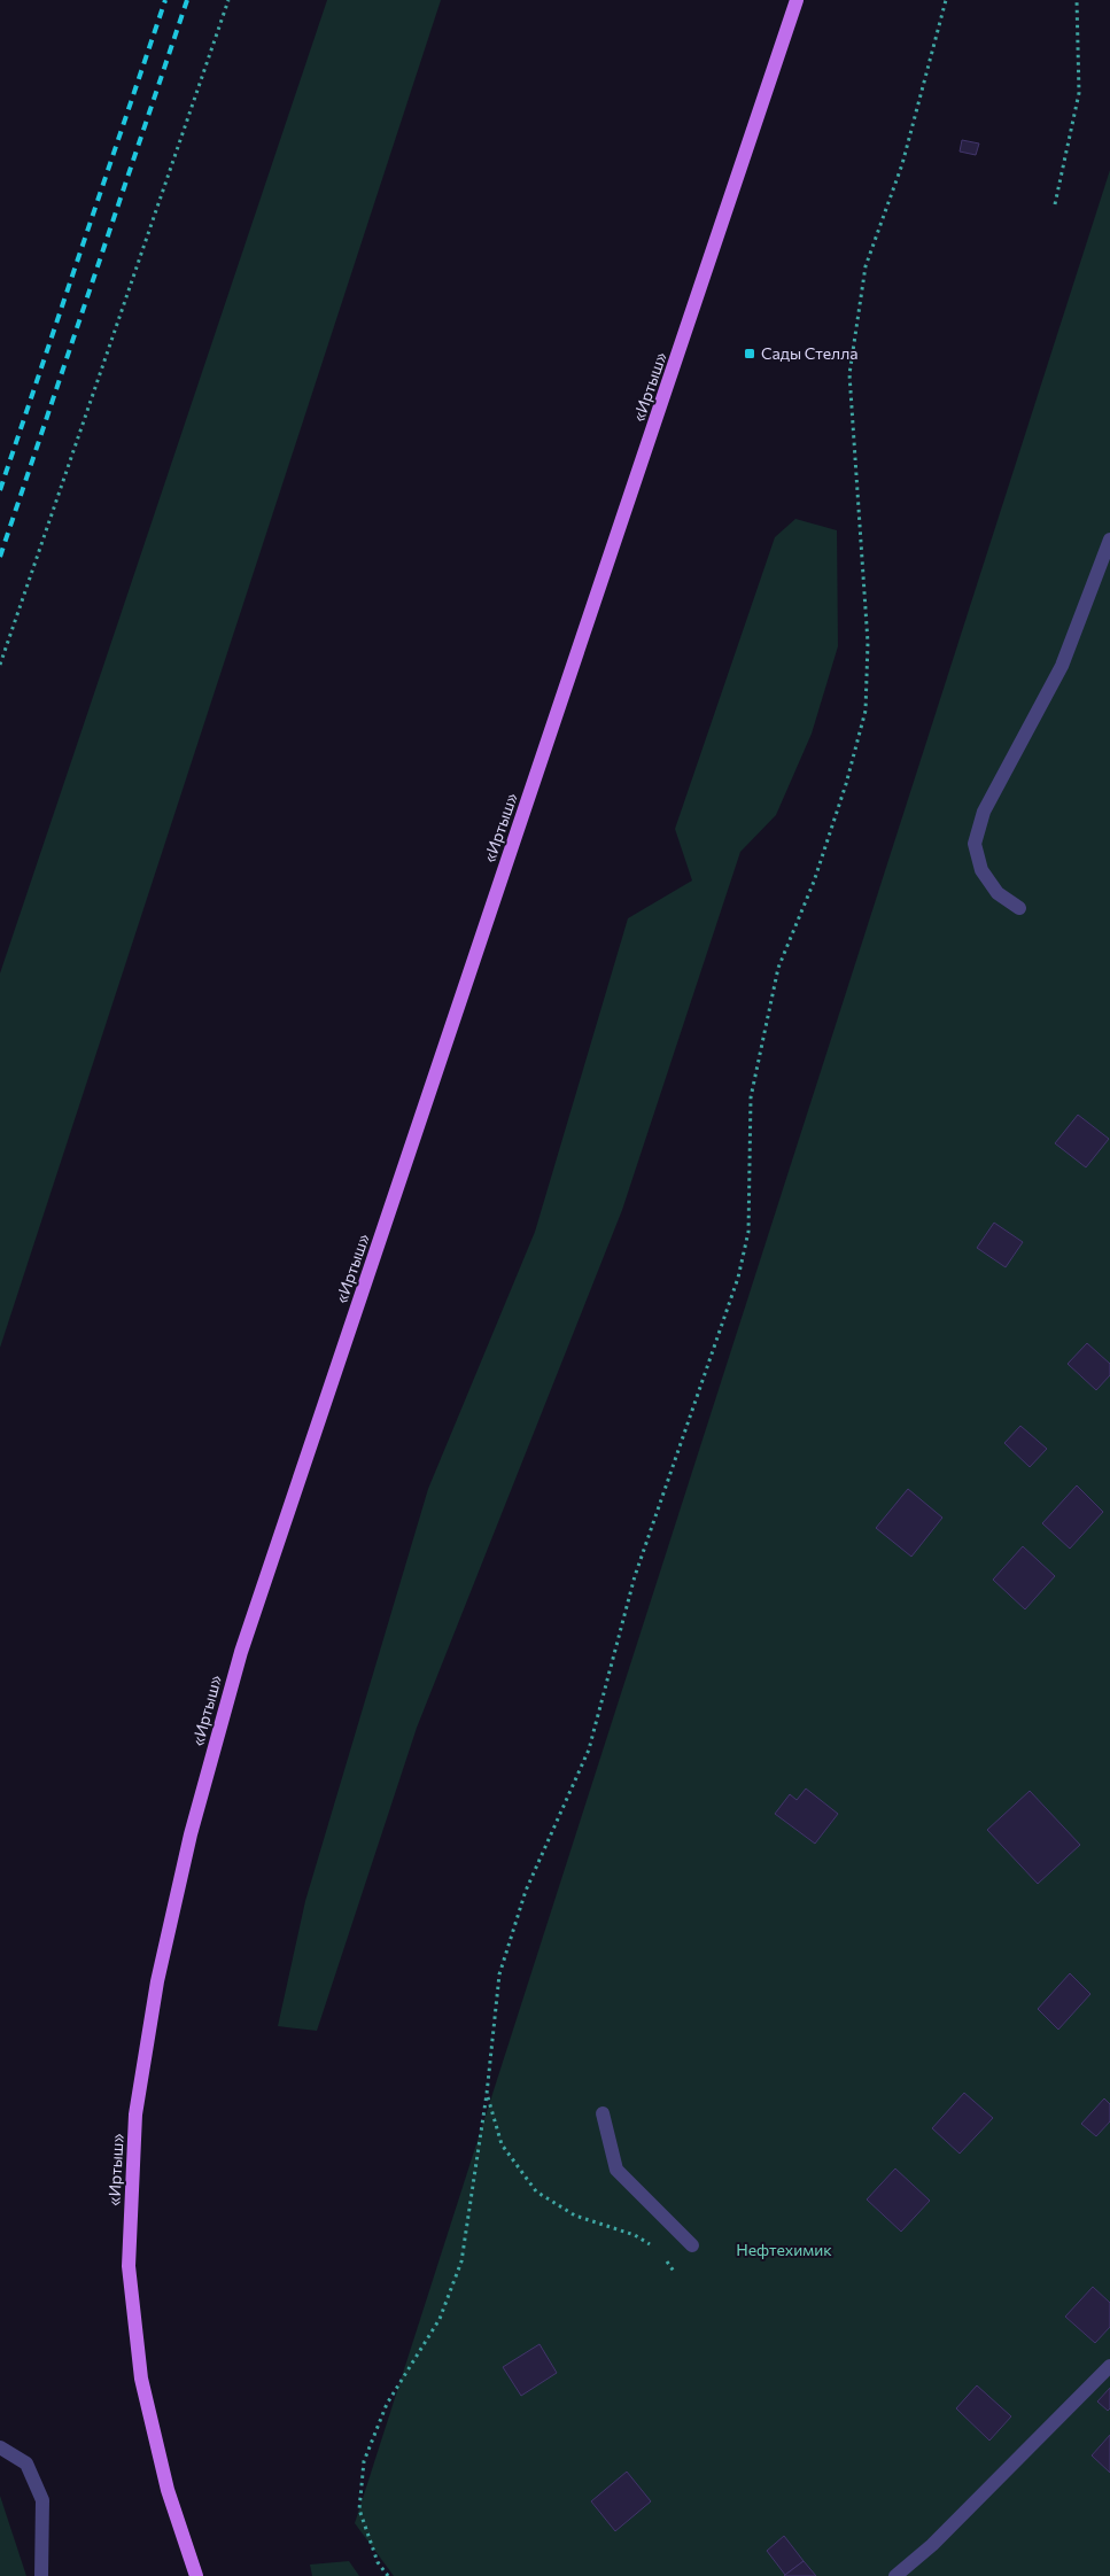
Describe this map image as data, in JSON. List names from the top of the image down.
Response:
{
  "streets": {
    "main road": ["«Иртыш»"]
  },
  "parks": ["Нефтехимик"],
  "places": {
    "transit": ["Сады Стелла"]
  }
}
